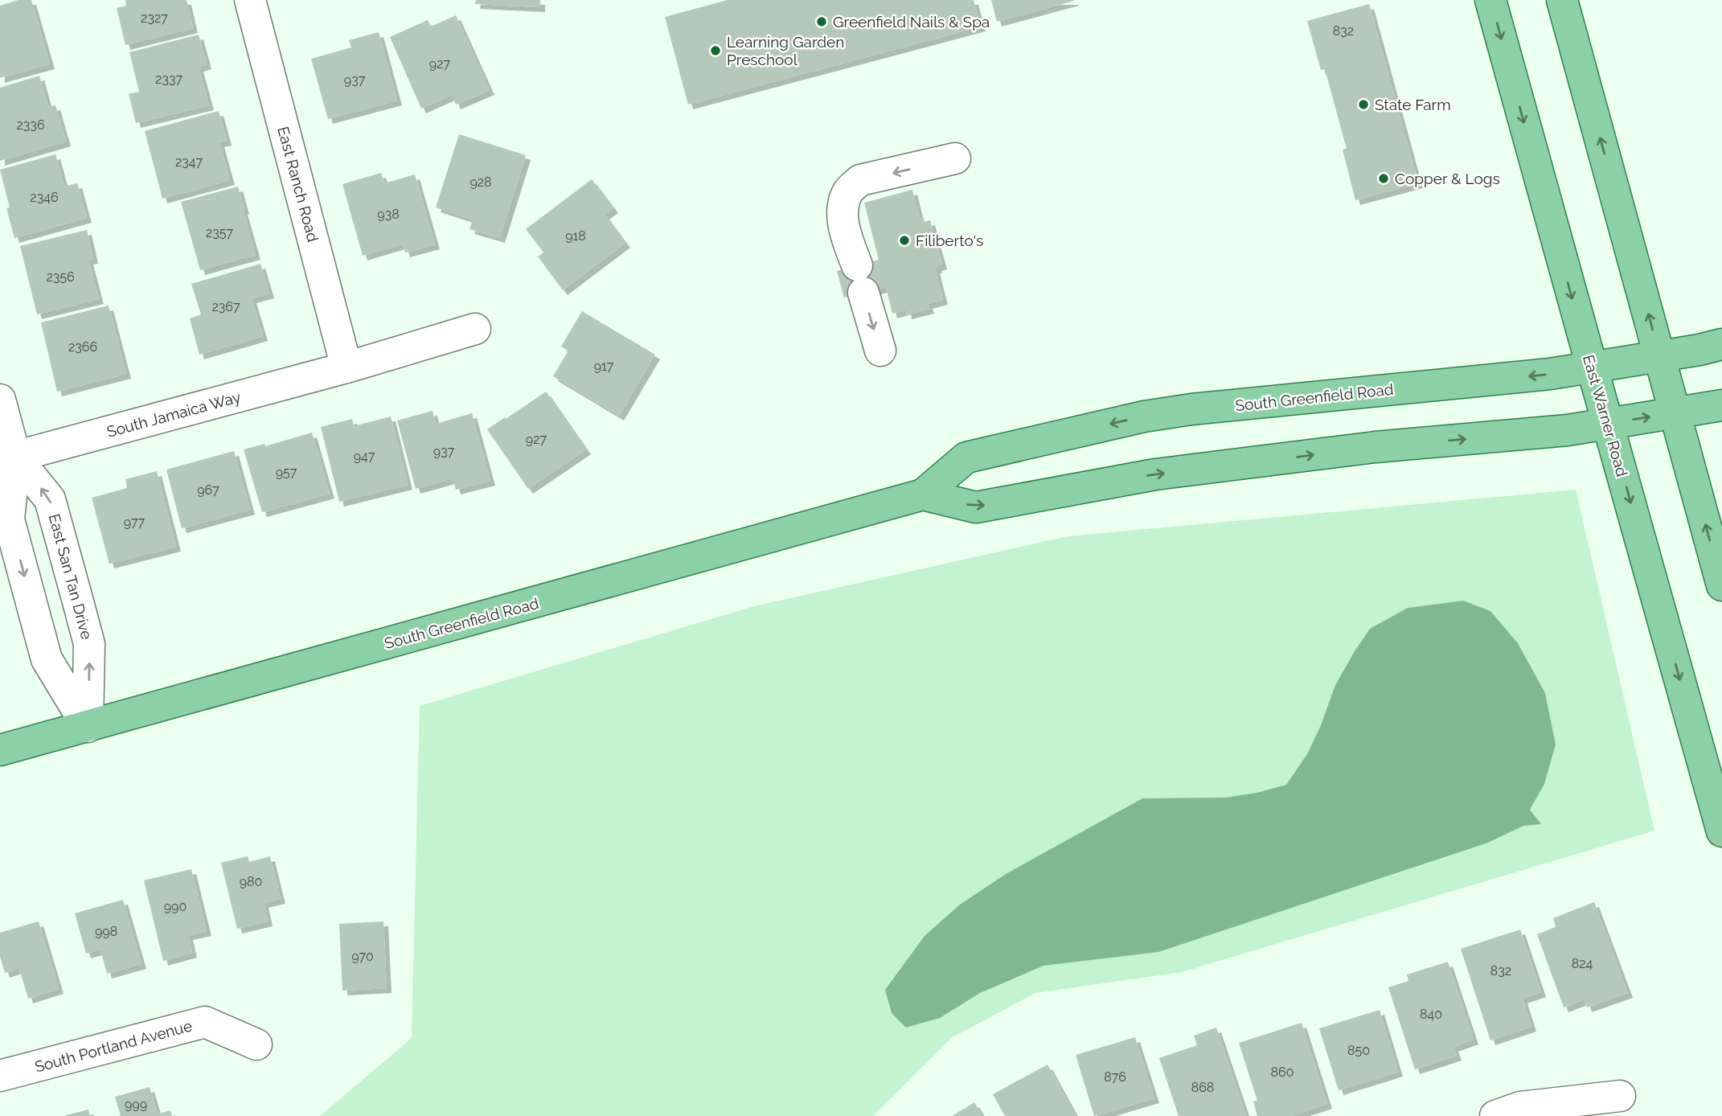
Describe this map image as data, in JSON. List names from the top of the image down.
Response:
{
  "streets": {
    "main road": ["South Greenfield Road", "East Warner Road"],
    "street": [
      "East Ranch Road",
      "South Jamaica Way",
      "East San Tan Drive",
      "South Portland Avenue"
    ]
  },
  "crossings": [
    ["East Ranch Road", "South Jamaica Way"],
    ["South Greenfield Road", "East Warner Road"],
    ["South Greenfield Road", "East San Tan Drive"],
    ["South Jamaica Way", "East San Tan Drive"]
  ],
  "places": [
    "Greenfield Nails & Spa",
    "Learning Garden Preschool",
    "State Farm",
    "Copper & Logs",
    "Filiberto's"
  ],
  "house_numbers": [
    "2327",
    "832",
    "927",
    "2337",
    "937",
    "2336",
    "2347",
    "928",
    "2346",
    "938",
    "2357",
    "918",
    "2356",
    "2367",
    "2366",
    "917",
    "927",
    "937",
    "947",
    "957",
    "967",
    "977",
    "980",
    "990",
    "998",
    "970",
    "824",
    "832",
    "840",
    "850",
    "860",
    "876",
    "868",
    "999"
  ]
}
